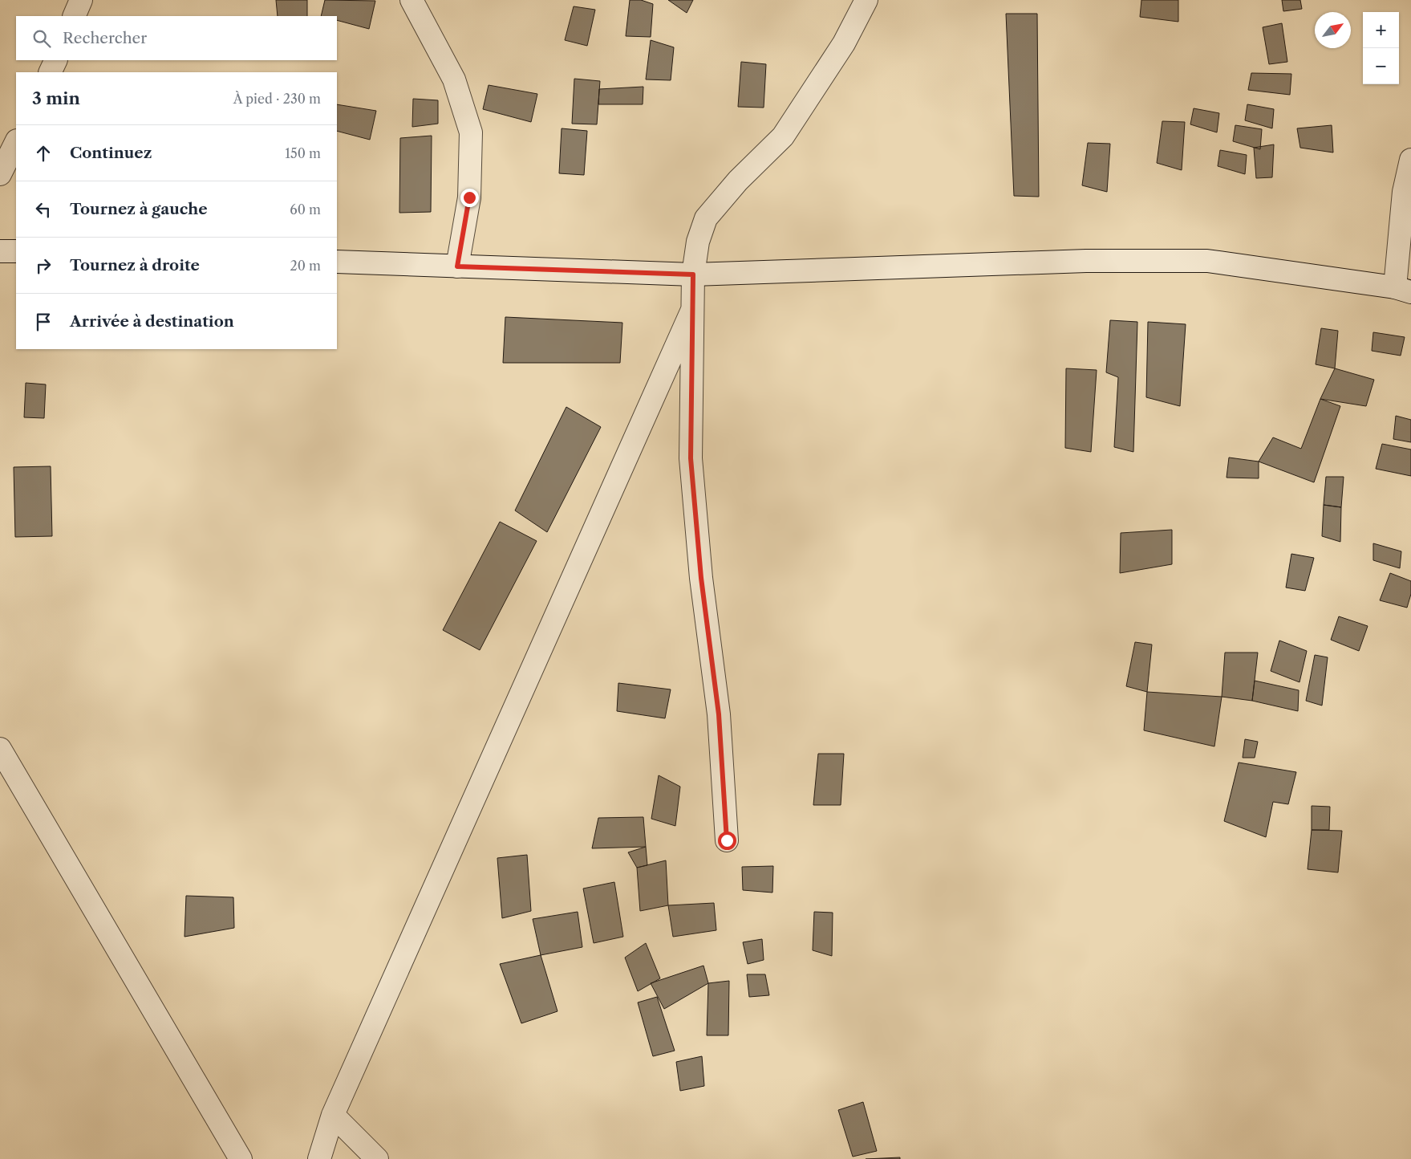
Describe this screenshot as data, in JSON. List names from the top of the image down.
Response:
{
  "north": "top right",
  "page": {
    "map_buttons": ["+", "−"],
    "search": "Rechercher",
    "heading": ["3 min", "À pied · 230 m"],
    "list": [
      ["Continuez", "150 m"],
      ["Tournez à gauche", "60 m"],
      ["Tournez à droite", "20 m"],
      "Arrivée à destination"
    ]
  }
}
